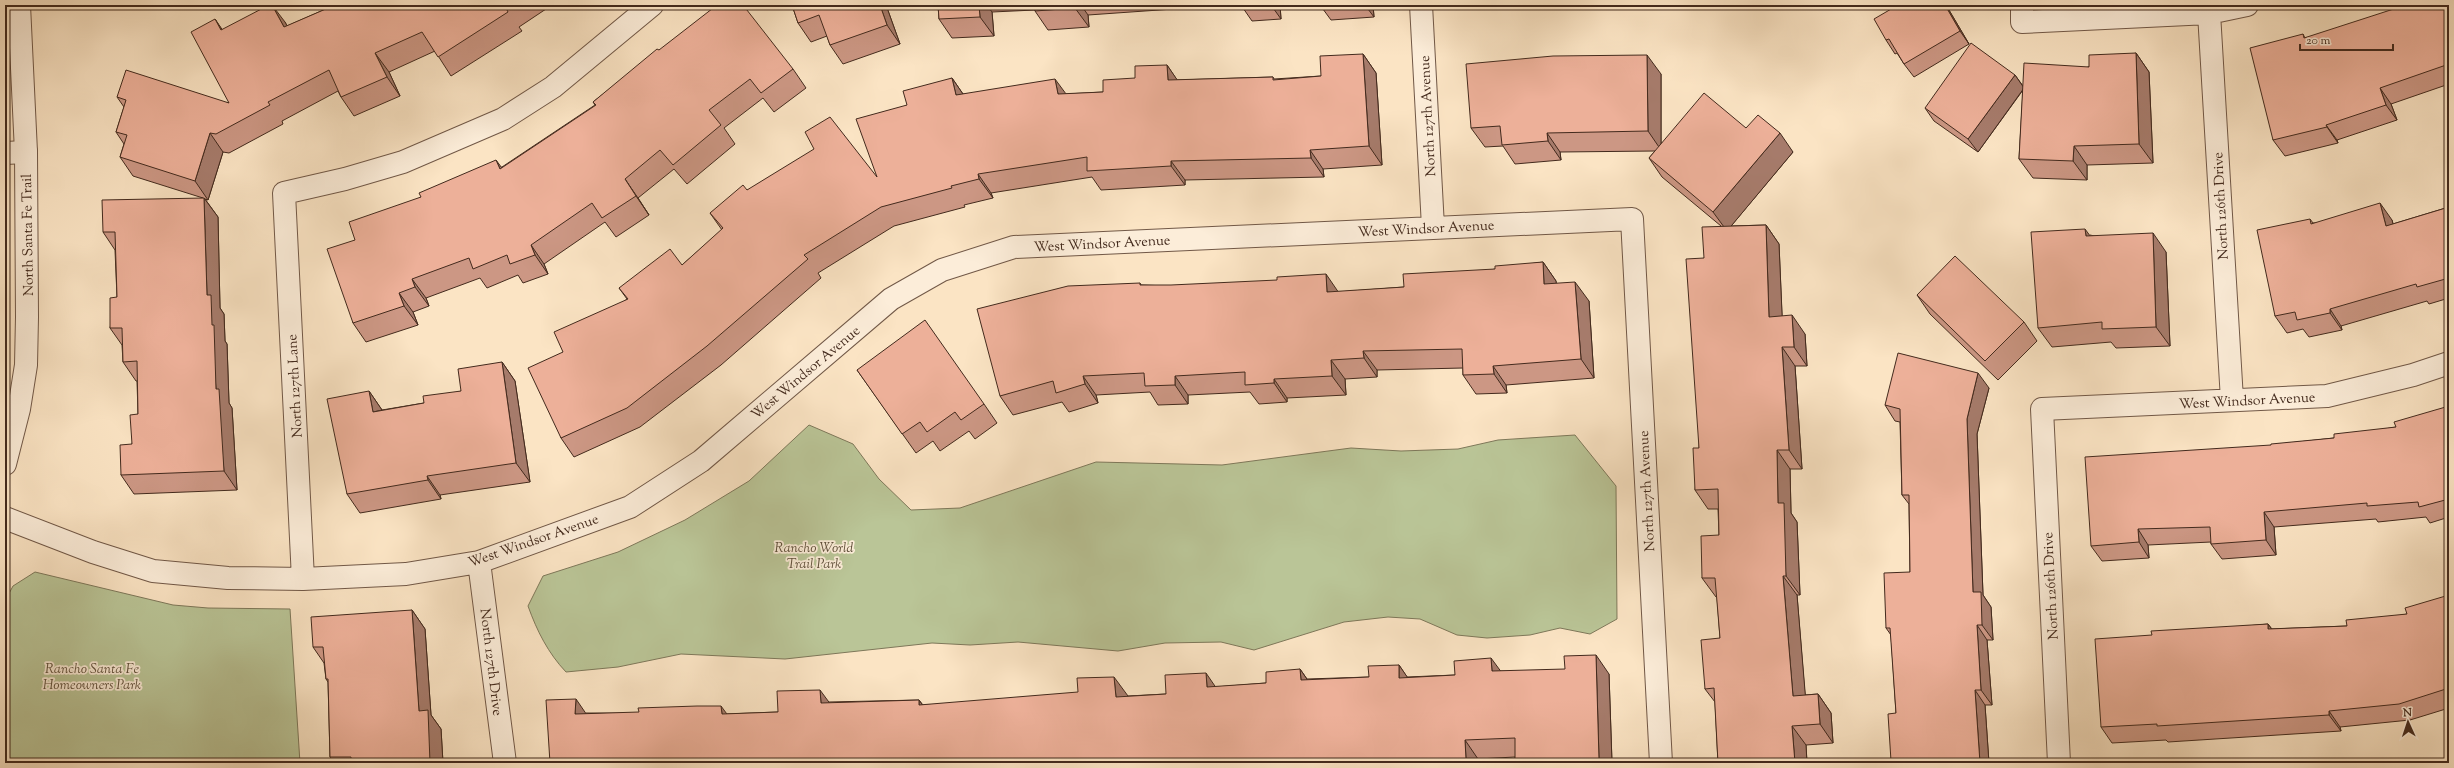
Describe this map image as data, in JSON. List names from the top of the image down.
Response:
{
  "streets": {
    "street": [
      "North 127th Avenue",
      "North 126th Drive",
      "West Windsor Avenue",
      "North Santa Fe Trail",
      "North 127th Lane",
      "North 127th Drive"
    ]
  },
  "crossings": [
    ["North 127th Avenue", "West Windsor Avenue"],
    ["North 126th Drive", "West Windsor Avenue"],
    ["West Windsor Avenue", "North 127th Lane"],
    ["West Windsor Avenue", "North 127th Drive"]
  ],
  "parks": ["Rancho World Trail Park", "Rancho Santa Fe Homeowners Park"],
  "scale_bar": "20 m",
  "north": "top"
}
